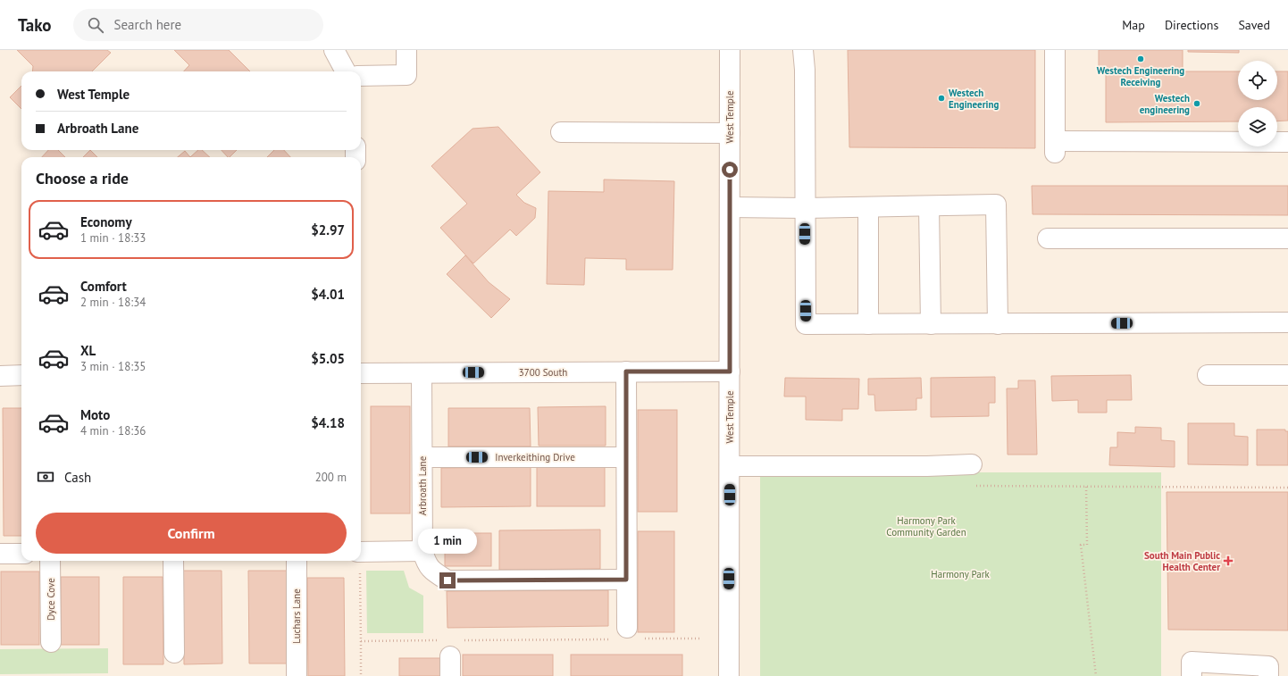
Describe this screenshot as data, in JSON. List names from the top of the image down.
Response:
{
  "streets": {
    "street": [
      "West Temple",
      "3700 South",
      "Inverkeithing Drive",
      "Arbroath Lane",
      "Dyce Cove",
      "Luchars Lane"
    ]
  },
  "crossings": [
    ["West Temple", "3700 South"],
    ["3700 South", "Arbroath Lane"],
    ["Inverkeithing Drive", "Arbroath Lane"]
  ],
  "parks": ["Harmony Park Community Garden", "Harmony Park"],
  "places": {
    "other": ["Westech Engineering Receiving", "Westech Engineering", "Westech engineering"],
    "health": ["South Main Public Health Center"]
  },
  "page": {
    "header": "Tako",
    "search": "Search here",
    "nav": ["Map", "Directions", "Saved"],
    "banner": ["West Temple", "Arbroath Lane"],
    "heading": "Choose a ride",
    "list": [
      {
        "name": "Economy",
        "note": "1 min · 18:33",
        "value": "$2.97"
      },
      {
        "name": "Comfort",
        "note": "2 min · 18:34",
        "value": "$4.01"
      },
      {
        "name": "XL",
        "note": "3 min · 18:35",
        "value": "$5.05"
      },
      {
        "name": "Moto",
        "note": "4 min · 18:36",
        "value": "$4.18"
      }
    ],
    "pay": ["Cash", "200 m"],
    "buttons": "Confirm",
    "bubble": "1 min"
  }
}
